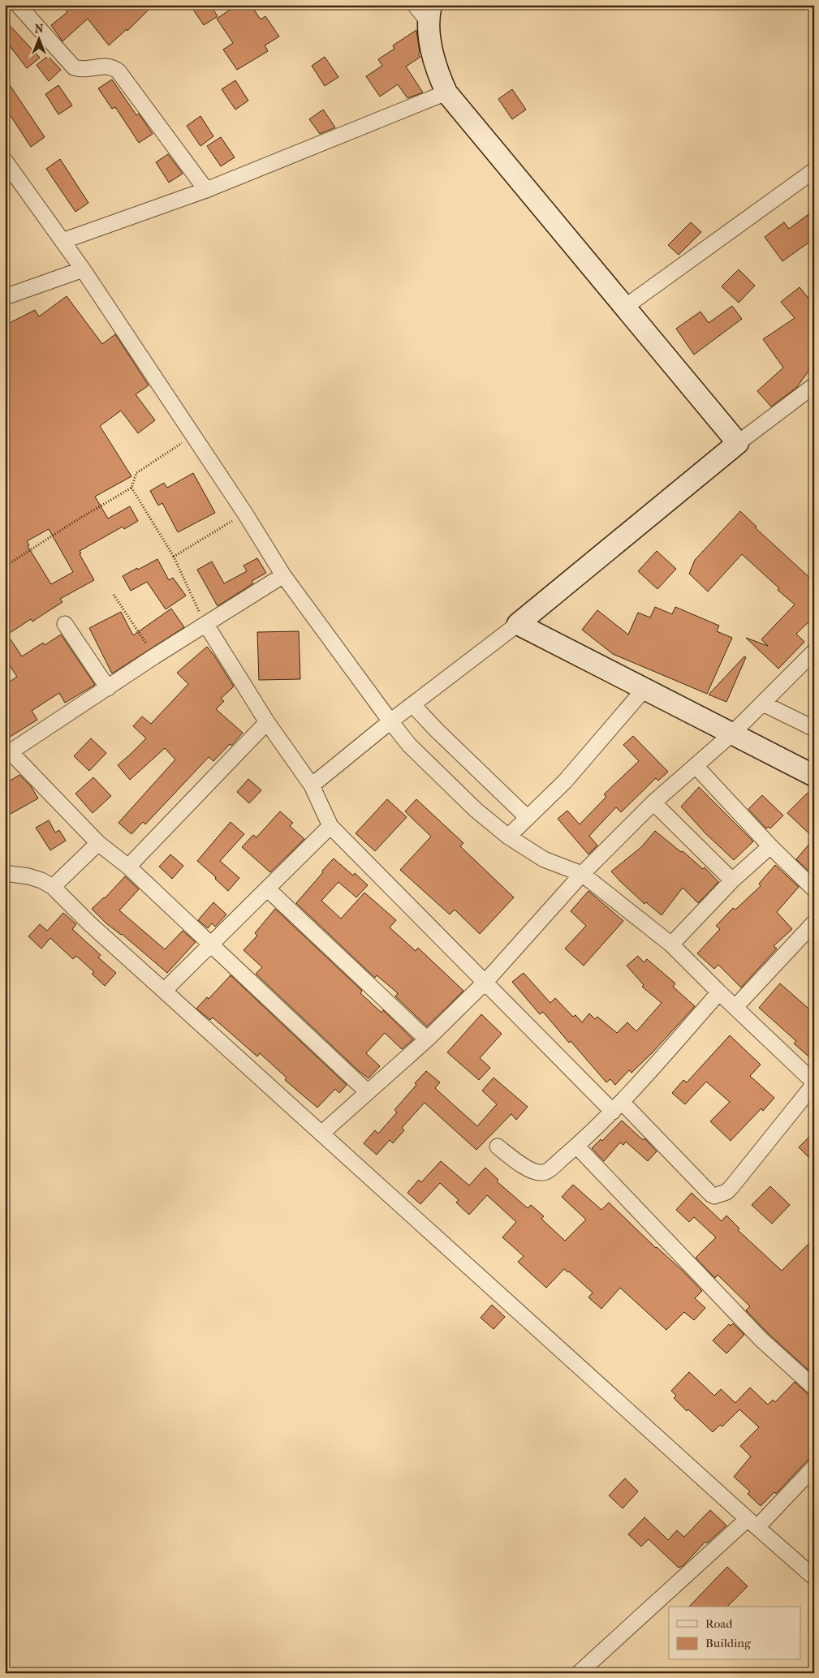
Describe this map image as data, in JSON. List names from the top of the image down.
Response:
{
  "legend": ["Road", "Building"],
  "north": "top"
}
